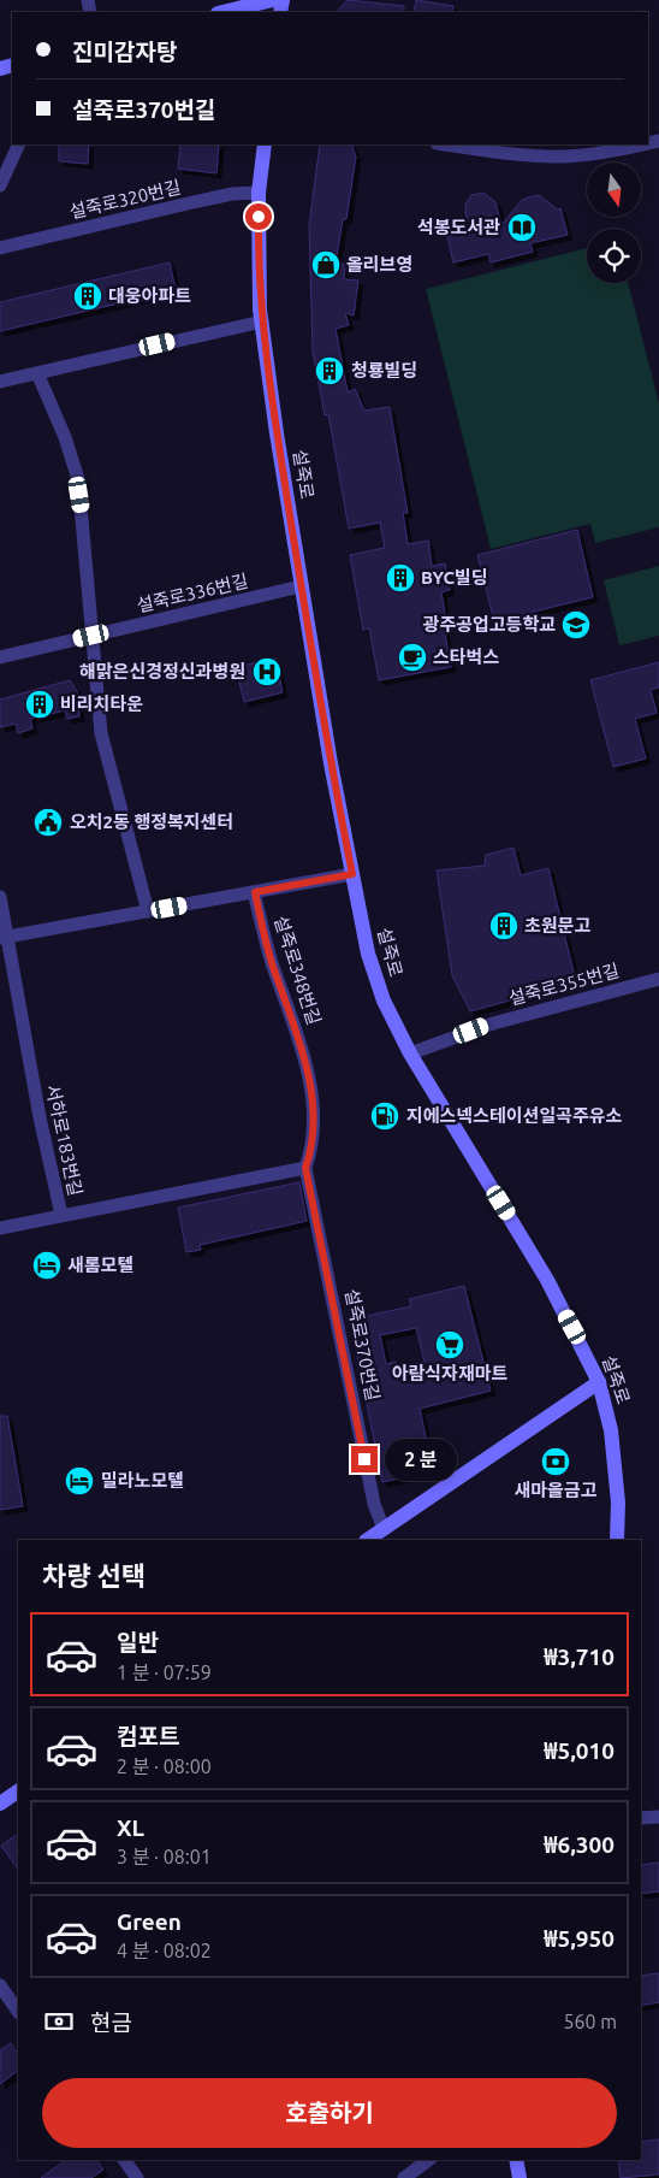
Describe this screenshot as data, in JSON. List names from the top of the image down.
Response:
{
  "streets": {
    "main road": ["설죽로"],
    "street": [
      "설죽로320번길",
      "설죽로336번길",
      "설죽로348번길",
      "설죽로355번길",
      "서하로183번길",
      "설죽로370번길"
    ]
  },
  "crossings": [
    ["설죽로320번길", "설죽로"],
    ["설죽로", "설죽로336번길"],
    ["설죽로", "설죽로355번길"],
    ["설죽로348번길", "서하로183번길"],
    ["설죽로348번길", "설죽로370번길"],
    ["서하로183번길", "설죽로370번길"]
  ],
  "places": {
    "library": ["석봉도서관"],
    "shop": ["올리브영"],
    "building": [
      "대웅아파트",
      "청룡빌딩",
      "BYC빌딩",
      "비리치타운",
      "초원문고"
    ],
    "school or university": ["광주공업고등학교"],
    "cafe": ["스타벅스"],
    "hospital": ["해맑은신경정신과병원"],
    "public building": ["오치2동 행정복지센터"],
    "fuel station": ["지에스넥스테이션일곡주유소"],
    "hotel": ["새롬모텔", "밀라노모텔"],
    "supermarket": ["아람식자재마트"],
    "bank": ["새마을금고"]
  },
  "north": "bottom",
  "page": {
    "banner": ["진미감자탕", "설죽로370번길"],
    "bubble": "2 분",
    "heading": "차량 선택",
    "list": [
      {
        "name": "일반",
        "note": "1 분 · 07:59",
        "value": "₩3,710"
      },
      {
        "name": "컴포트",
        "note": "2 분 · 08:00",
        "value": "₩5,010"
      },
      {
        "name": "XL",
        "note": "3 분 · 08:01",
        "value": "₩6,300"
      },
      {
        "name": "Green",
        "note": "4 분 · 08:02",
        "value": "₩5,950"
      }
    ],
    "pay": ["현금", "560 m"],
    "buttons": "호출하기"
  }
}
